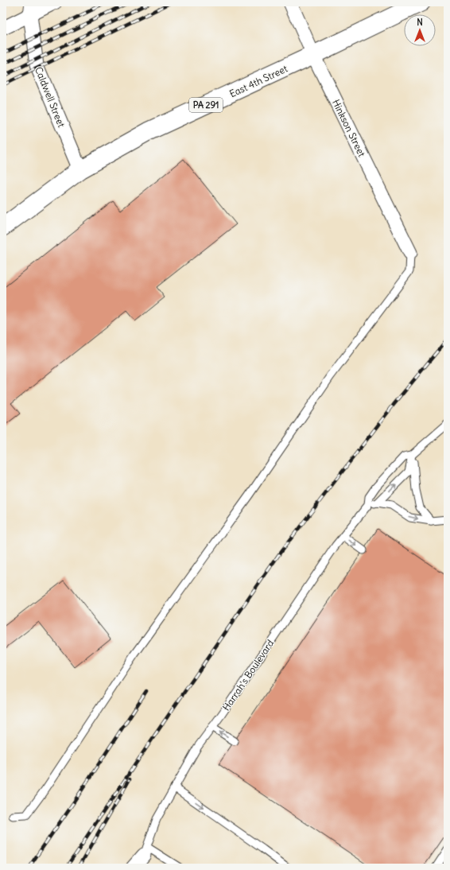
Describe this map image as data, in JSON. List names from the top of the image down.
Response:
{
  "streets": {
    "main road": ["East 4th Street", "PA 291"],
    "street": ["Caldwell Street", "Hinkson Street", "Harrah's Boulevard"]
  },
  "crossings": [
    ["East 4th Street", "Caldwell Street"],
    ["East 4th Street", "Hinkson Street"]
  ],
  "north": "top"
}
